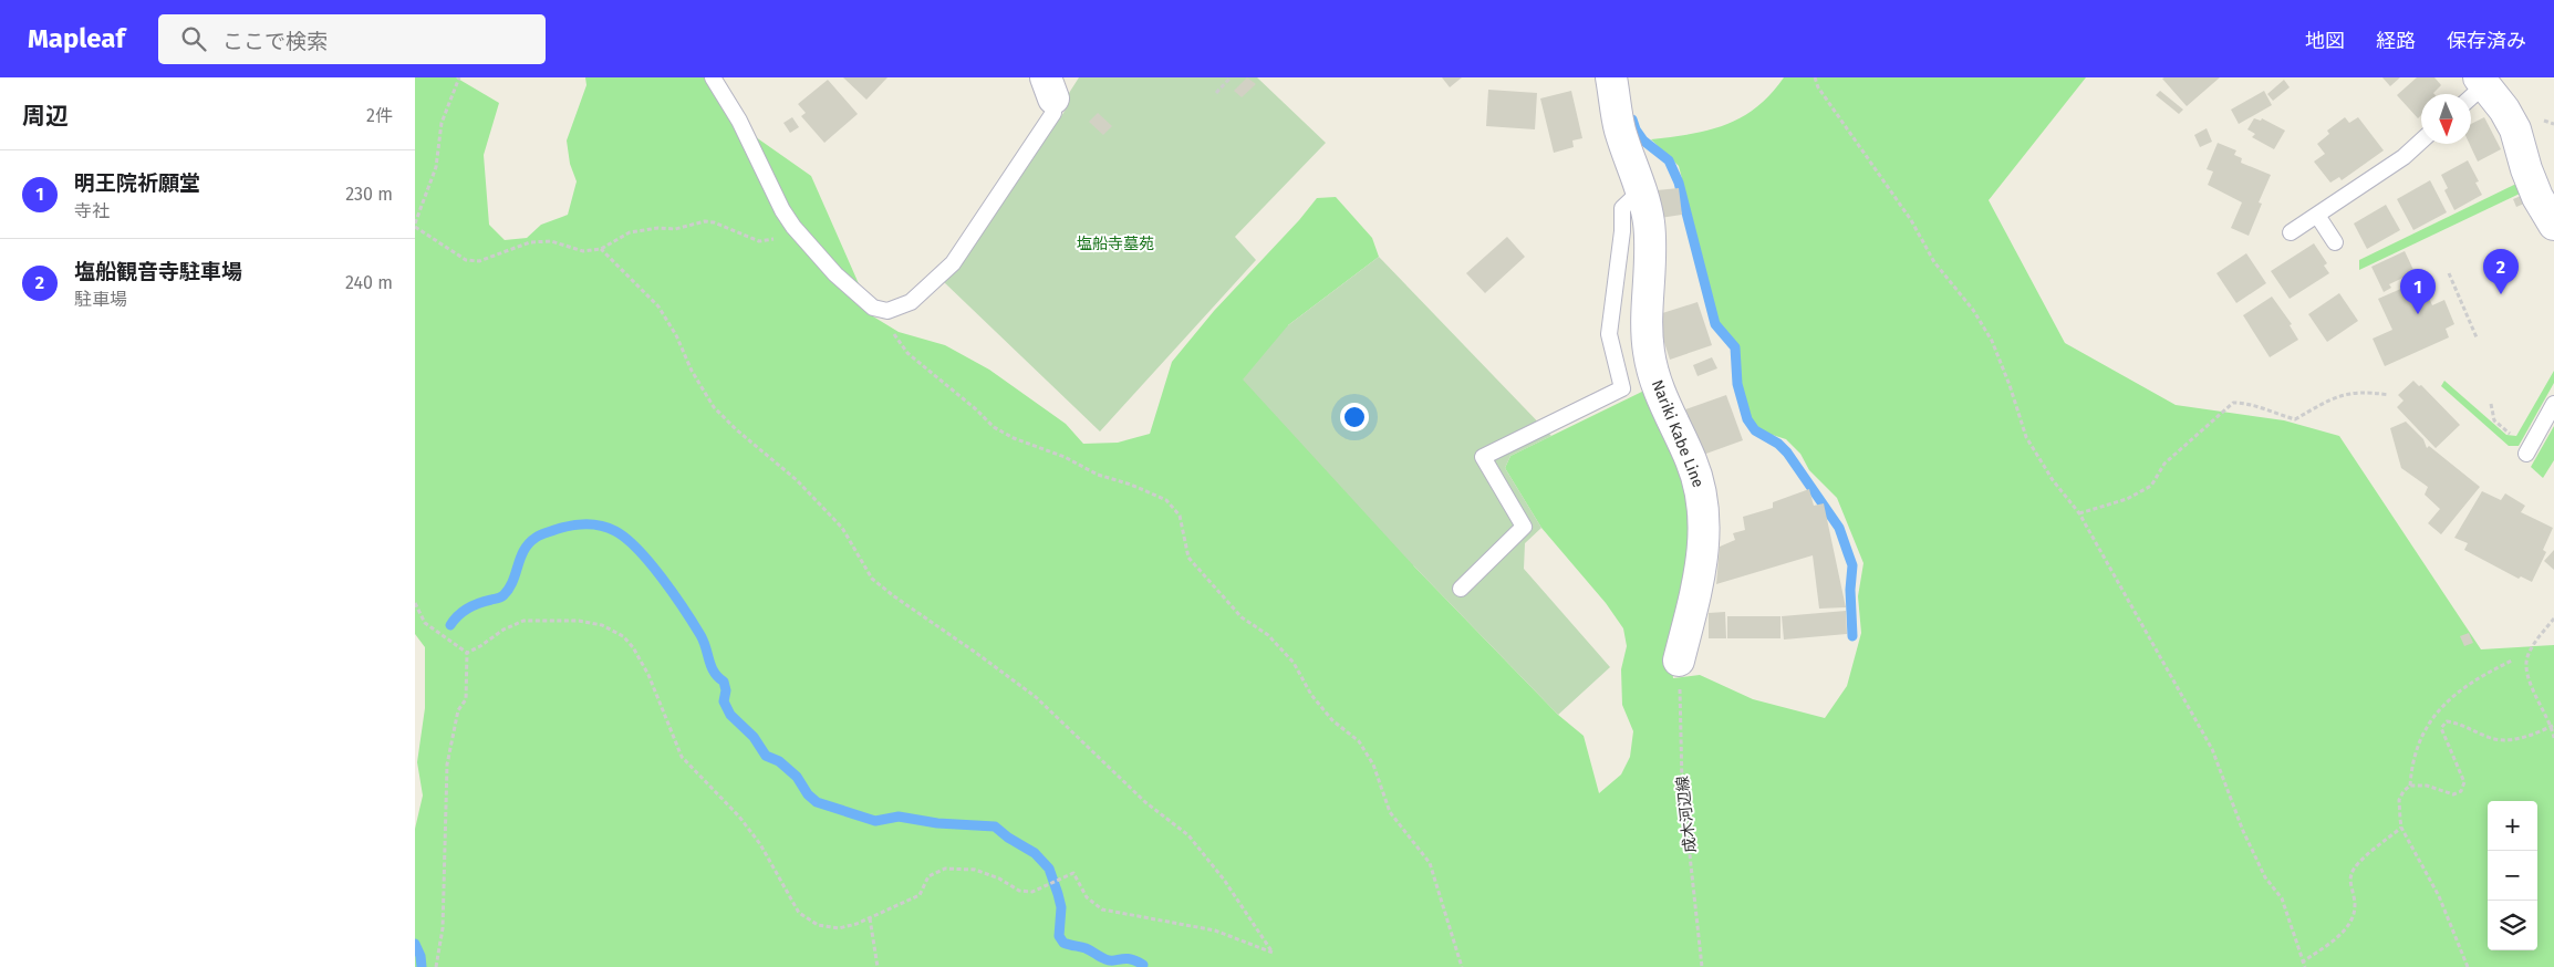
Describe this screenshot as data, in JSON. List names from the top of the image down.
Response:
{
  "streets": {
    "main road": ["Nariki Kabe Line"],
    "path": ["成木河辺線"]
  },
  "crossings": [
    ["Nariki Kabe Line", "成木河辺線"]
  ],
  "parks": ["塩船寺墓苑"],
  "north": "bottom",
  "page": {
    "header": "Mapleaf",
    "search": "ここで検索",
    "nav": ["地図", "経路", "保存済み"],
    "heading": ["周辺", "2件"],
    "list": [
      {
        "mark": "1",
        "name": "明王院祈願堂",
        "note": "寺社",
        "value": "230 m"
      },
      {
        "mark": "2",
        "name": "塩船観音寺駐車場",
        "note": "駐車場",
        "value": "240 m"
      }
    ],
    "pins": ["2", "1"],
    "map_buttons": ["+", "−"]
  }
}
